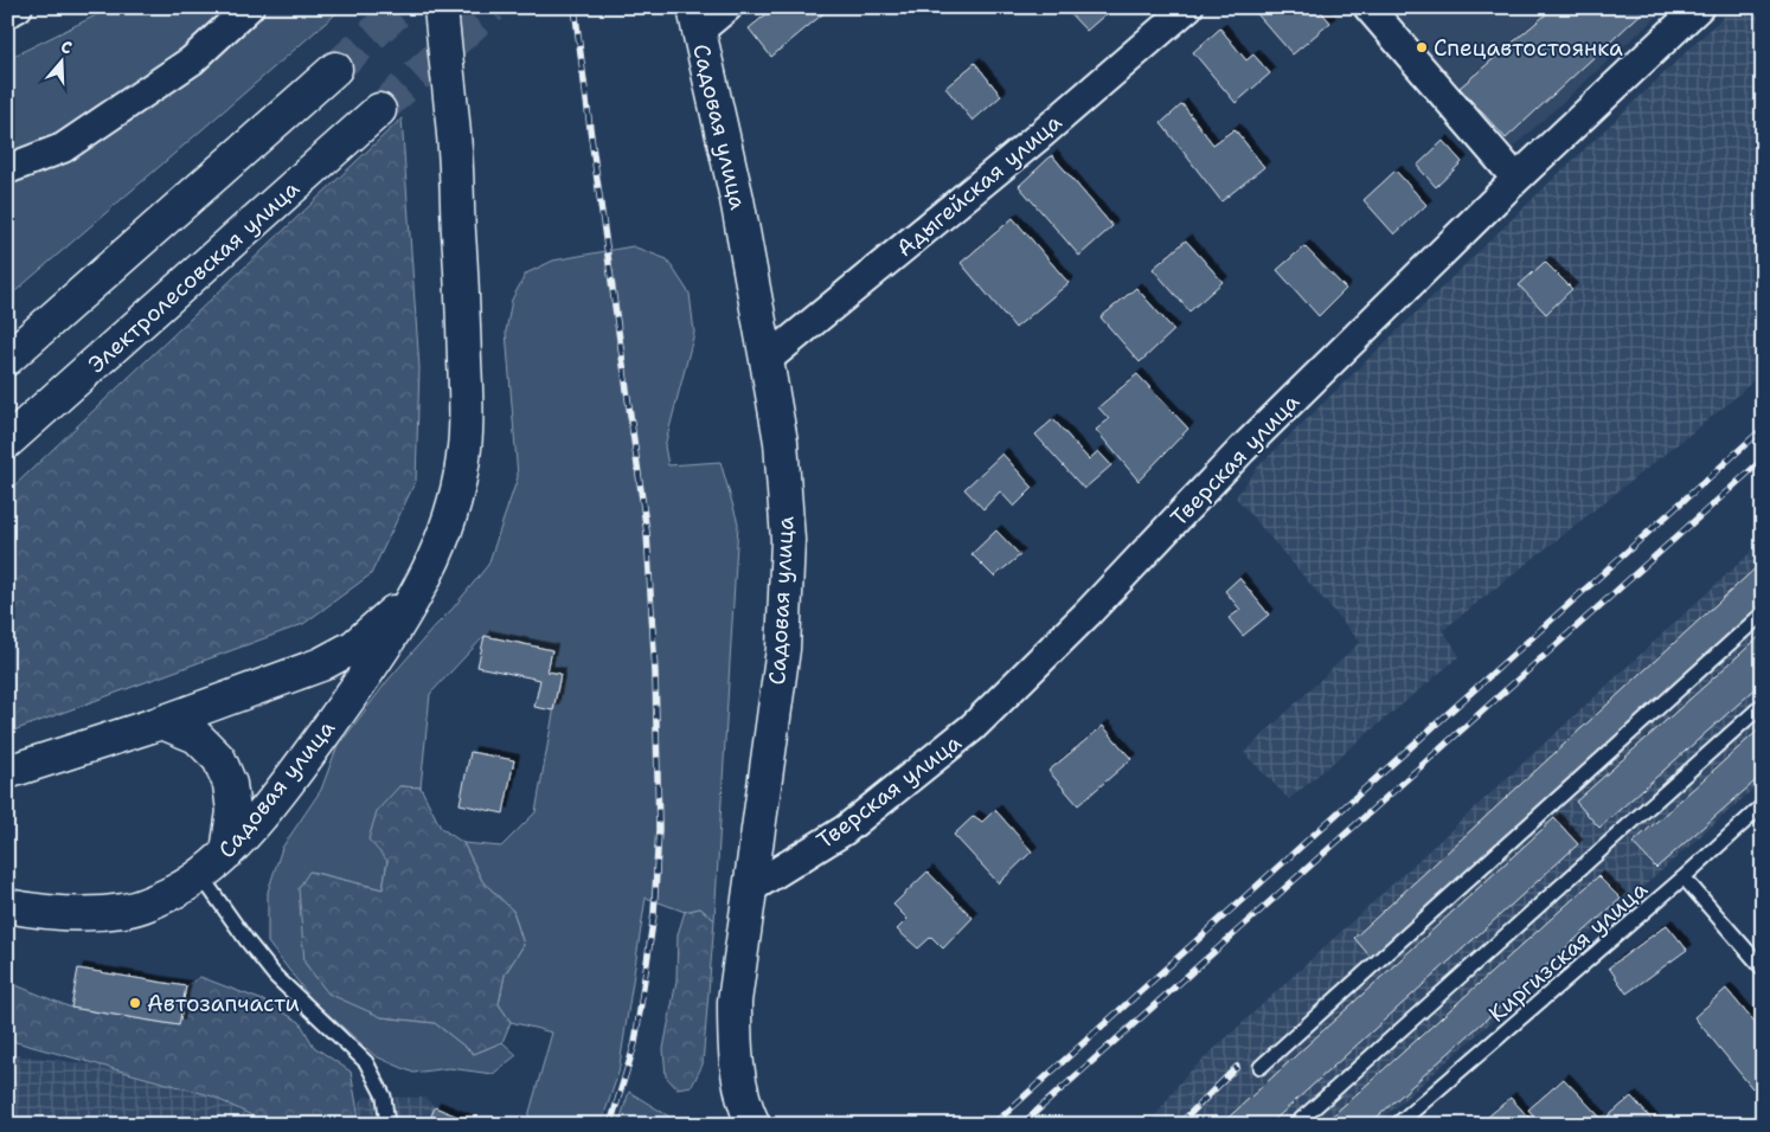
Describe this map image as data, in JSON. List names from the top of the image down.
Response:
{
  "streets": {
    "street": [
      "Садовая улица",
      "Адыгейская улица",
      "Электролесовская улица",
      "Тверская улица"
    ],
    "lane": ["Киргизская улица"]
  },
  "crossings": [
    ["Садовая улица", "Адыгейская улица"],
    ["Садовая улица", "Тверская улица"]
  ],
  "places": ["Спецавтостоянка", "Автозапчасти"],
  "north": "top"
}
